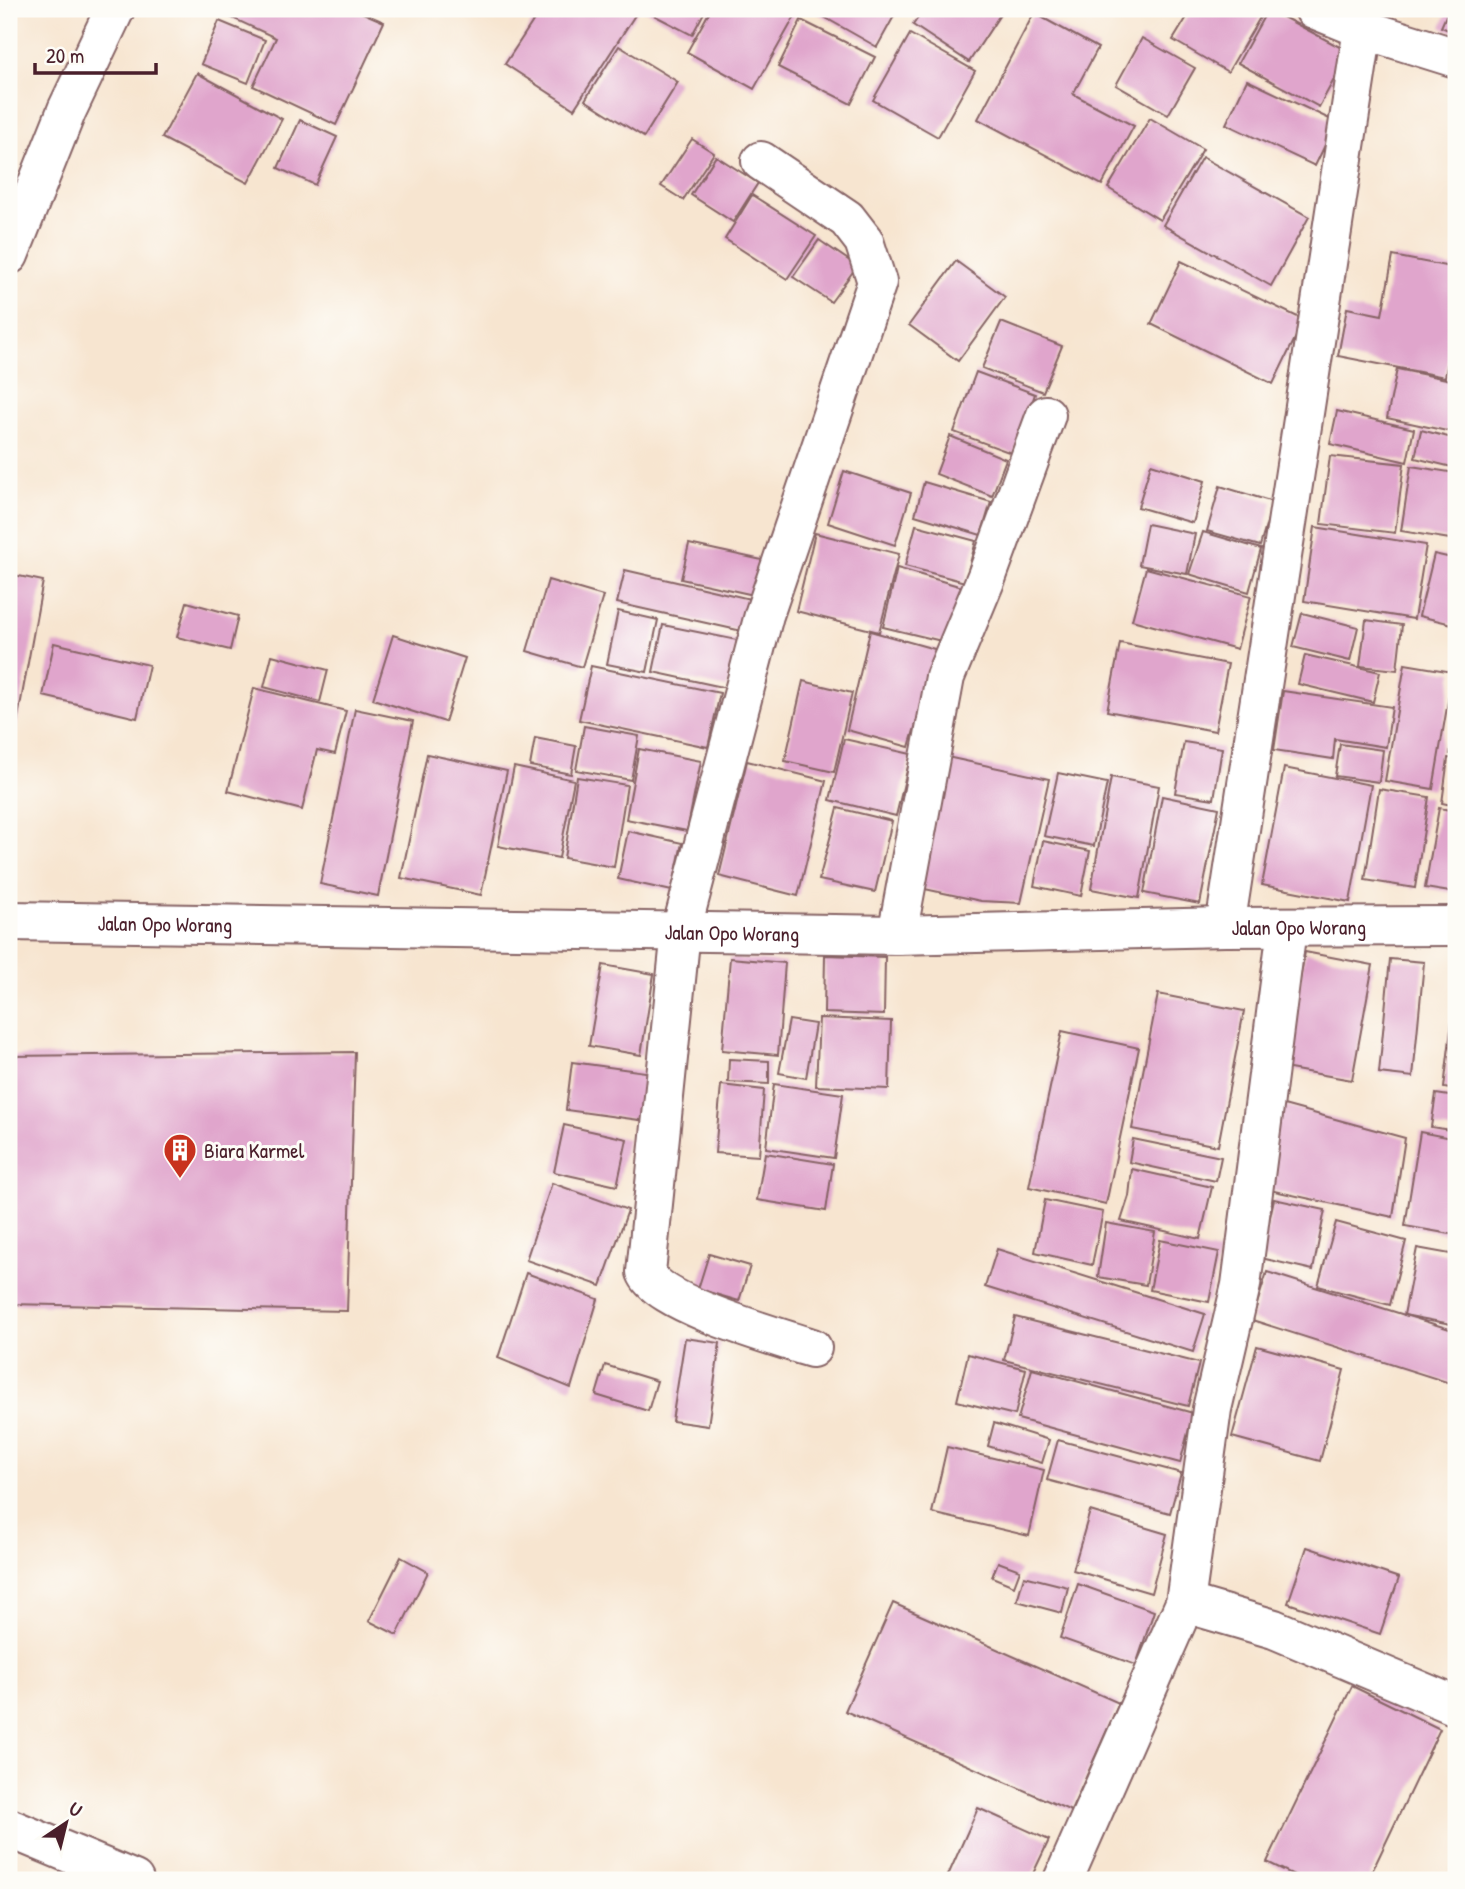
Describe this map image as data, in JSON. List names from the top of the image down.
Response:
{
  "streets": {
    "street": ["Jalan Opo Worang"]
  },
  "places": {
    "building": ["Biara Karmel"]
  },
  "scale_bar": "20 m",
  "north": "top right"
}
